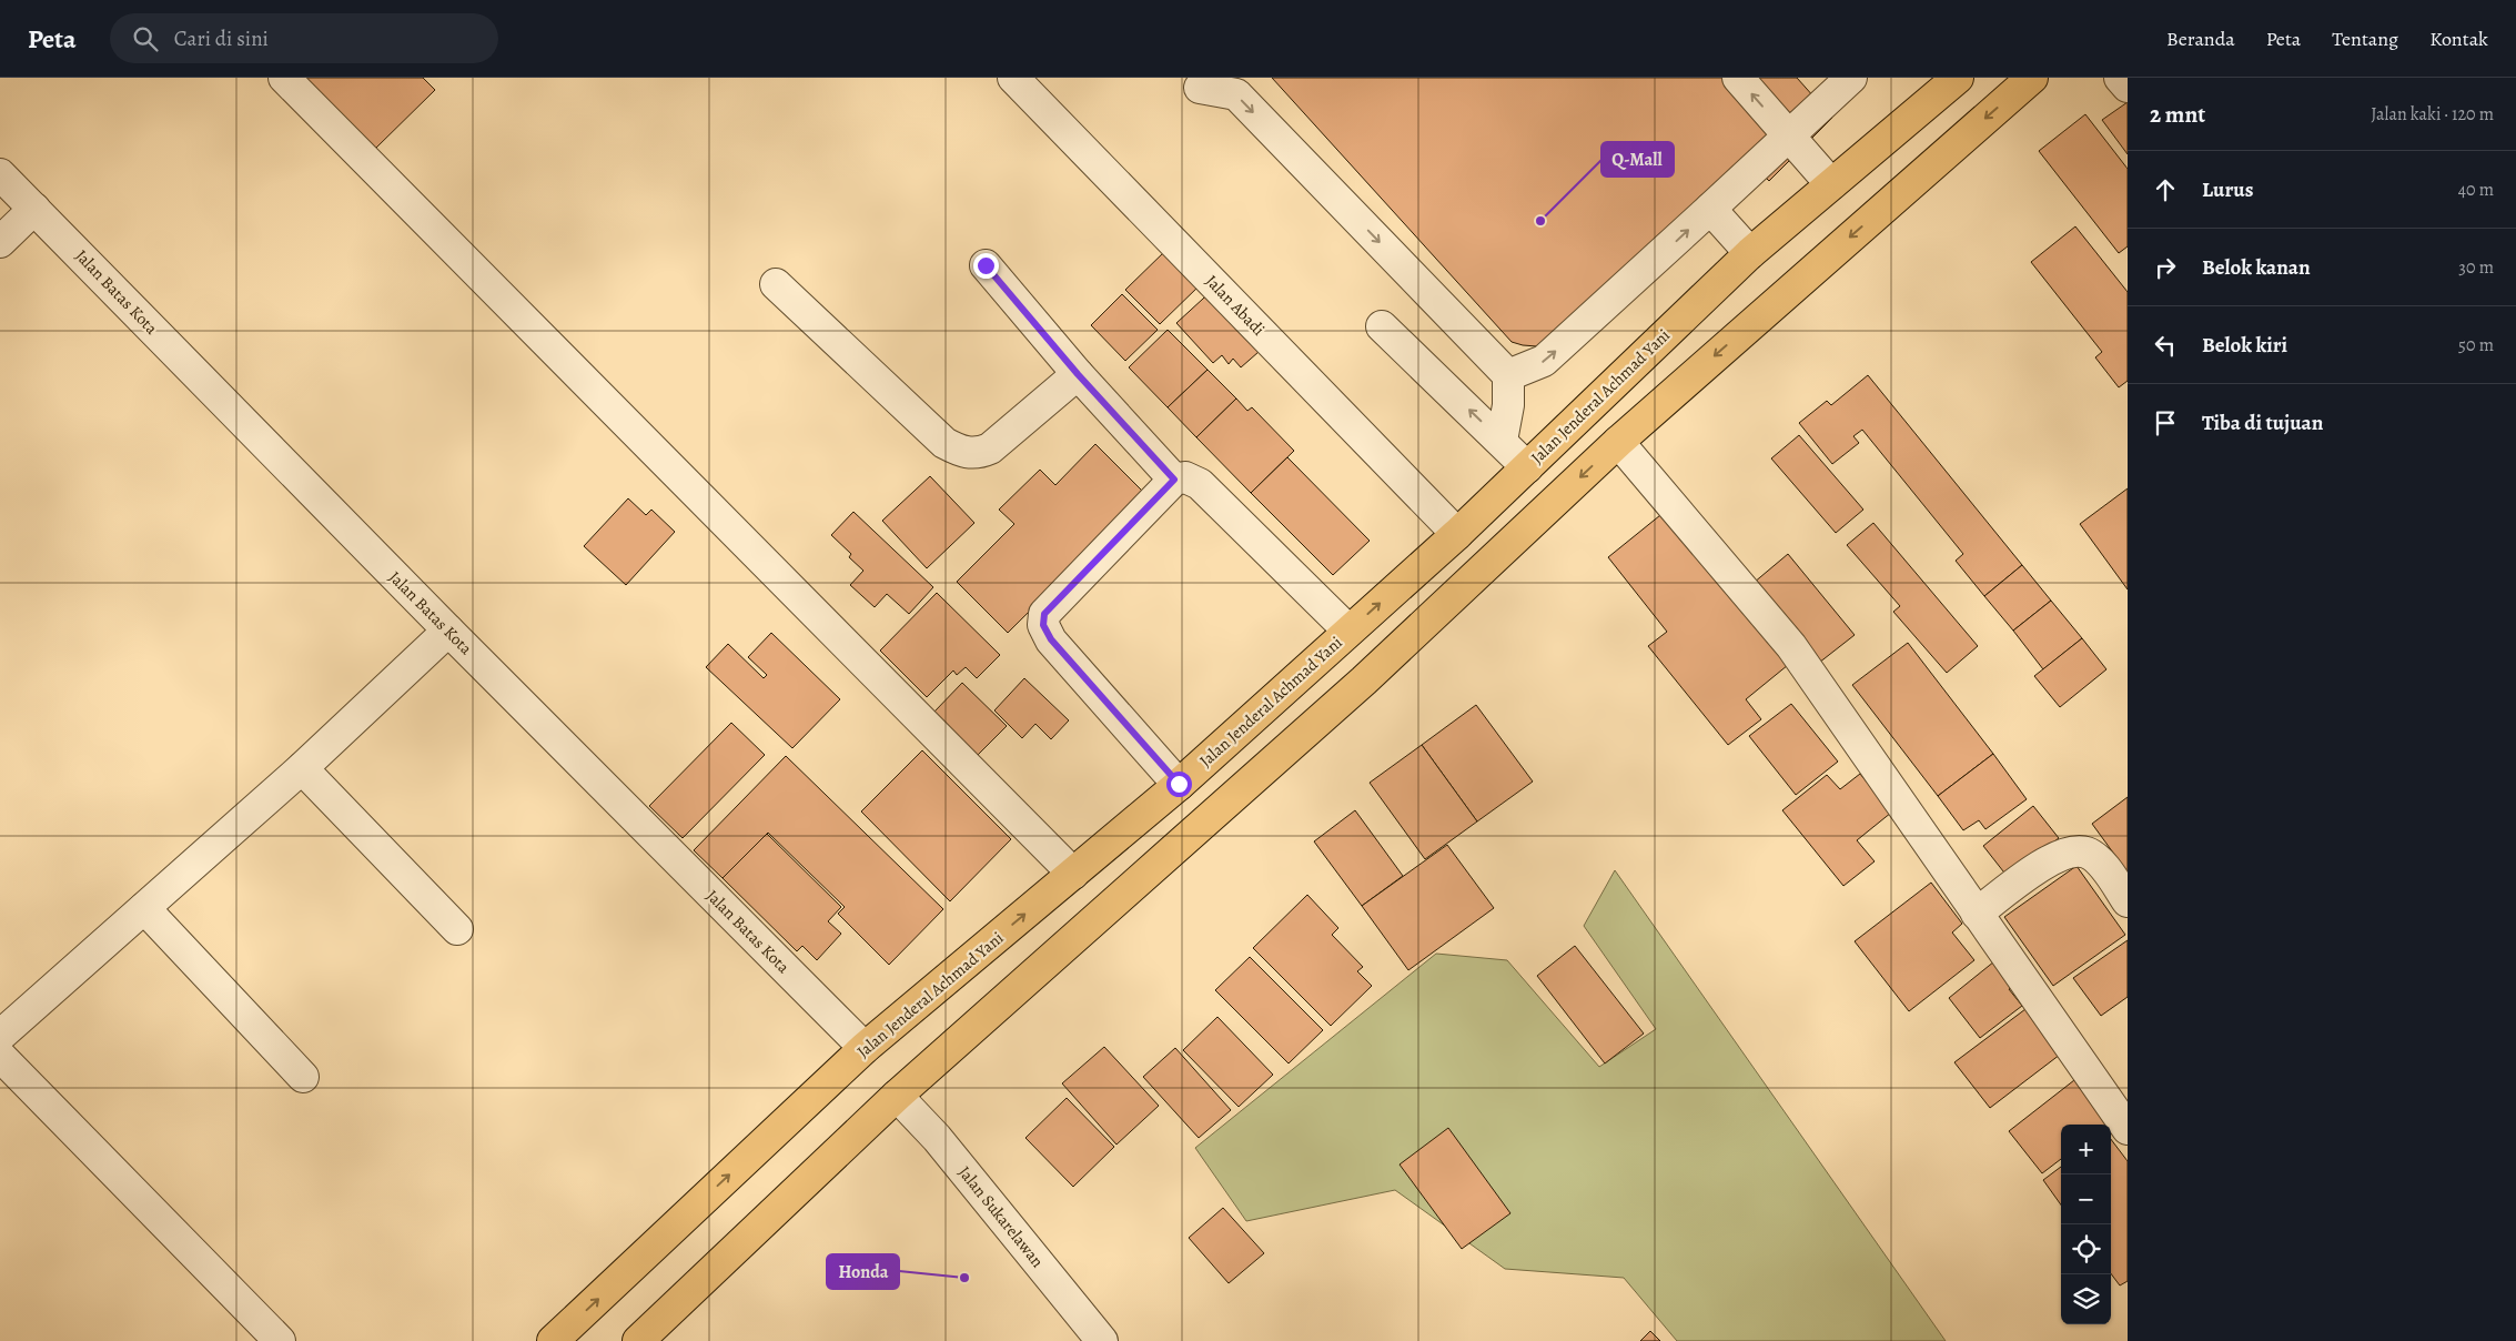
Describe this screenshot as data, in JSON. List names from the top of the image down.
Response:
{
  "streets": {
    "highway": ["Jalan Jenderal Achmad Yani"],
    "street": ["Jalan Batas Kota", "Jalan Abadi", "Jalan Sukarelawan"]
  },
  "crossings": [
    ["Jalan Batas Kota", "Jalan Jenderal Achmad Yani"],
    ["Jalan Abadi", "Jalan Jenderal Achmad Yani"]
  ],
  "places": ["Q-Mall", "Honda"],
  "page": {
    "header": "Peta",
    "search": "Cari di sini",
    "nav": [
      "Beranda",
      "Peta",
      "Tentang",
      "Kontak"
    ],
    "heading": ["2 mnt", "Jalan kaki · 120 m"],
    "list": [
      ["Lurus", "40 m"],
      ["Belok kanan", "30 m"],
      ["Belok kiri", "50 m"],
      "Tiba di tujuan"
    ],
    "map_buttons": ["+", "−"]
  }
}
